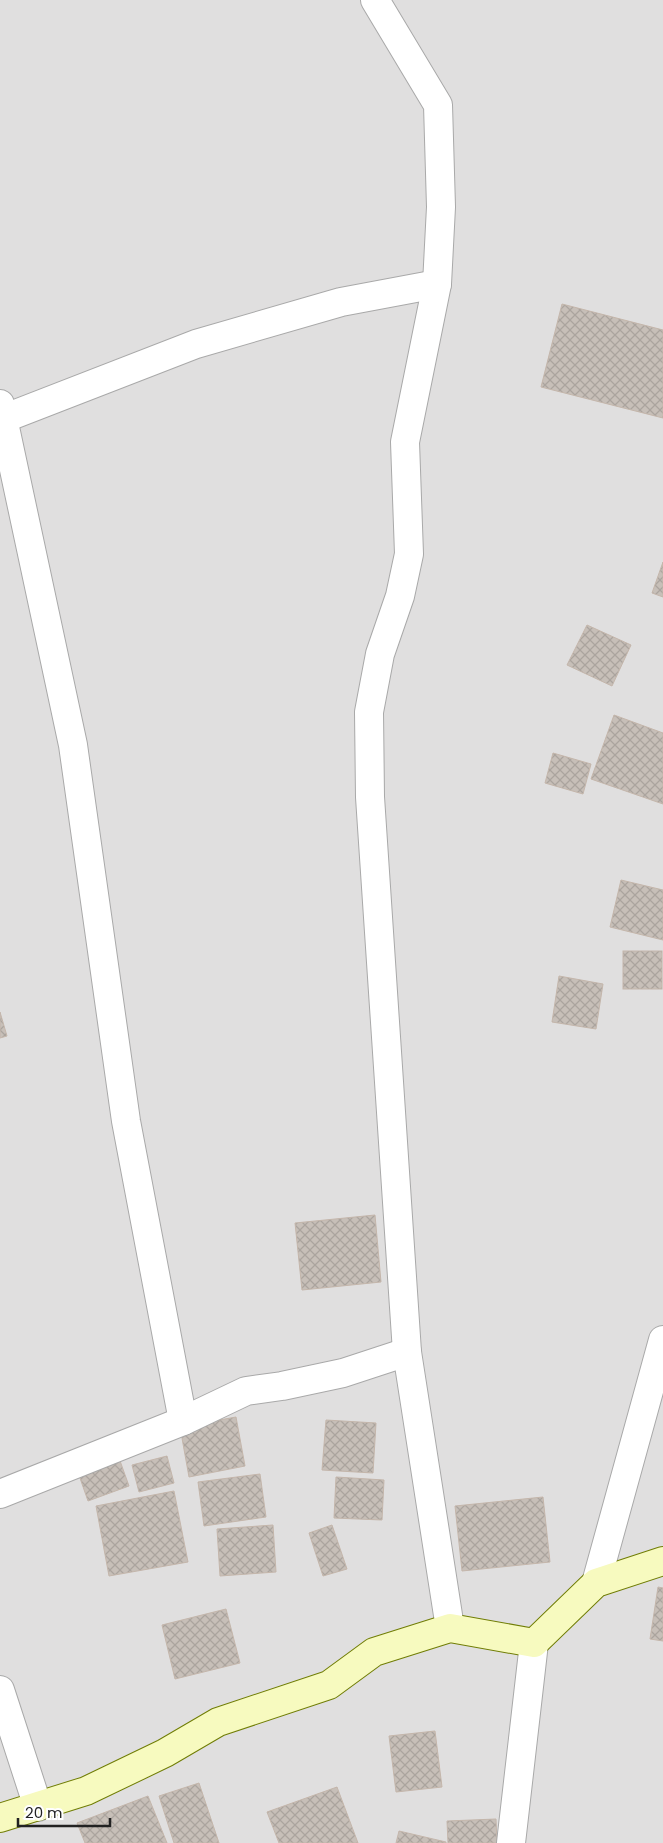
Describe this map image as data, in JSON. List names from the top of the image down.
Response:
{
  "scale_bar": "20 m"
}
